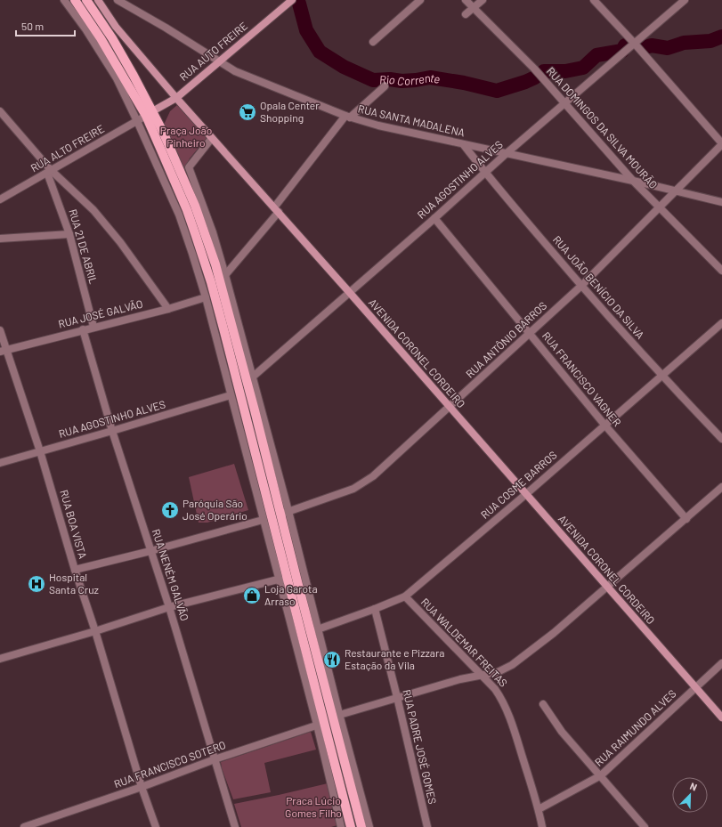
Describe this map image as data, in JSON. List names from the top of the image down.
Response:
{
  "streets": {
    "street": [
      "RUA AUTO FREIRE",
      "RUA SANTA MADALENA",
      "RUA DOMINGOS DA SILVA MOURÃO",
      "RUA ALTO FREIRE",
      "RUA AGOSTINHO ALVES",
      "RUA 21 DE ABRIL",
      "RUA JOÃO BENÍCIO DA SILVA",
      "RUA JOSÉ GALVÃO",
      "RUA ANTÔNIO BARROS",
      "AVENIDA CORONEL CORDEIRO",
      "RUA FRANCISCO VAGNER",
      "RUA COSME BARROS",
      "RUA BOA VISTA",
      "RUA NENÉM GALVÃO",
      "RUA WALDEMAR FREITAS",
      "RUA RAIMUNDO ALVES",
      "RUA PADRE JOSÉ GOMES",
      "RUA FRANCISCO SOTERO"
    ]
  },
  "crossings": [
    ["RUA AUTO FREIRE", "RUA SANTA MADALENA"],
    ["RUA AUTO FREIRE", "RUA ALTO FREIRE"],
    ["RUA AUTO FREIRE", "AVENIDA CORONEL CORDEIRO"],
    ["RUA SANTA MADALENA", "RUA DOMINGOS DA SILVA MOURÃO"],
    ["RUA SANTA MADALENA", "RUA AGOSTINHO ALVES"],
    ["RUA SANTA MADALENA", "RUA JOÃO BENÍCIO DA SILVA"],
    ["RUA SANTA MADALENA", "RUA ANTÔNIO BARROS"],
    ["RUA DOMINGOS DA SILVA MOURÃO", "RUA AGOSTINHO ALVES"],
    ["RUA DOMINGOS DA SILVA MOURÃO", "RUA ANTÔNIO BARROS"],
    ["RUA ALTO FREIRE", "RUA 21 DE ABRIL"],
    ["RUA AGOSTINHO ALVES", "RUA JOÃO BENÍCIO DA SILVA"],
    ["RUA AGOSTINHO ALVES", "AVENIDA CORONEL CORDEIRO"],
    ["RUA AGOSTINHO ALVES", "RUA FRANCISCO VAGNER"],
    ["RUA AGOSTINHO ALVES", "RUA BOA VISTA"],
    ["RUA AGOSTINHO ALVES", "RUA NENÉM GALVÃO"],
    ["RUA 21 DE ABRIL", "RUA JOSÉ GALVÃO"],
    ["RUA JOÃO BENÍCIO DA SILVA", "RUA ANTÔNIO BARROS"],
    ["RUA JOÃO BENÍCIO DA SILVA", "RUA COSME BARROS"],
    ["RUA JOSÉ GALVÃO", "RUA BOA VISTA"],
    ["RUA JOSÉ GALVÃO", "RUA NENÉM GALVÃO"],
    ["RUA ANTÔNIO BARROS", "AVENIDA CORONEL CORDEIRO"],
    ["RUA ANTÔNIO BARROS", "RUA FRANCISCO VAGNER"],
    ["AVENIDA CORONEL CORDEIRO", "RUA COSME BARROS"],
    ["AVENIDA CORONEL CORDEIRO", "RUA RAIMUNDO ALVES"],
    ["RUA FRANCISCO VAGNER", "RUA COSME BARROS"],
    ["RUA COSME BARROS", "RUA WALDEMAR FREITAS"],
    ["RUA COSME BARROS", "RUA PADRE JOSÉ GOMES"],
    ["RUA BOA VISTA", "RUA FRANCISCO SOTERO"],
    ["RUA NENÉM GALVÃO", "RUA FRANCISCO SOTERO"],
    ["RUA WALDEMAR FREITAS", "RUA RAIMUNDO ALVES"]
  ],
  "water": ["Rio Corrente"],
  "parks": ["Praça João Pinheiro", "Praca Lúcio Gomes Filho"],
  "places": {
    "supermarket": ["Opala Center Shopping"],
    "church": ["Paróquia São José Operário"],
    "hospital": ["Hospital Santa Cruz"],
    "shop": ["Loja Garota Arraso"],
    "restaurant": ["Restaurante e Pizzara Estação da Vila"]
  },
  "scale_bar": "50 m",
  "north": "top right"
}
